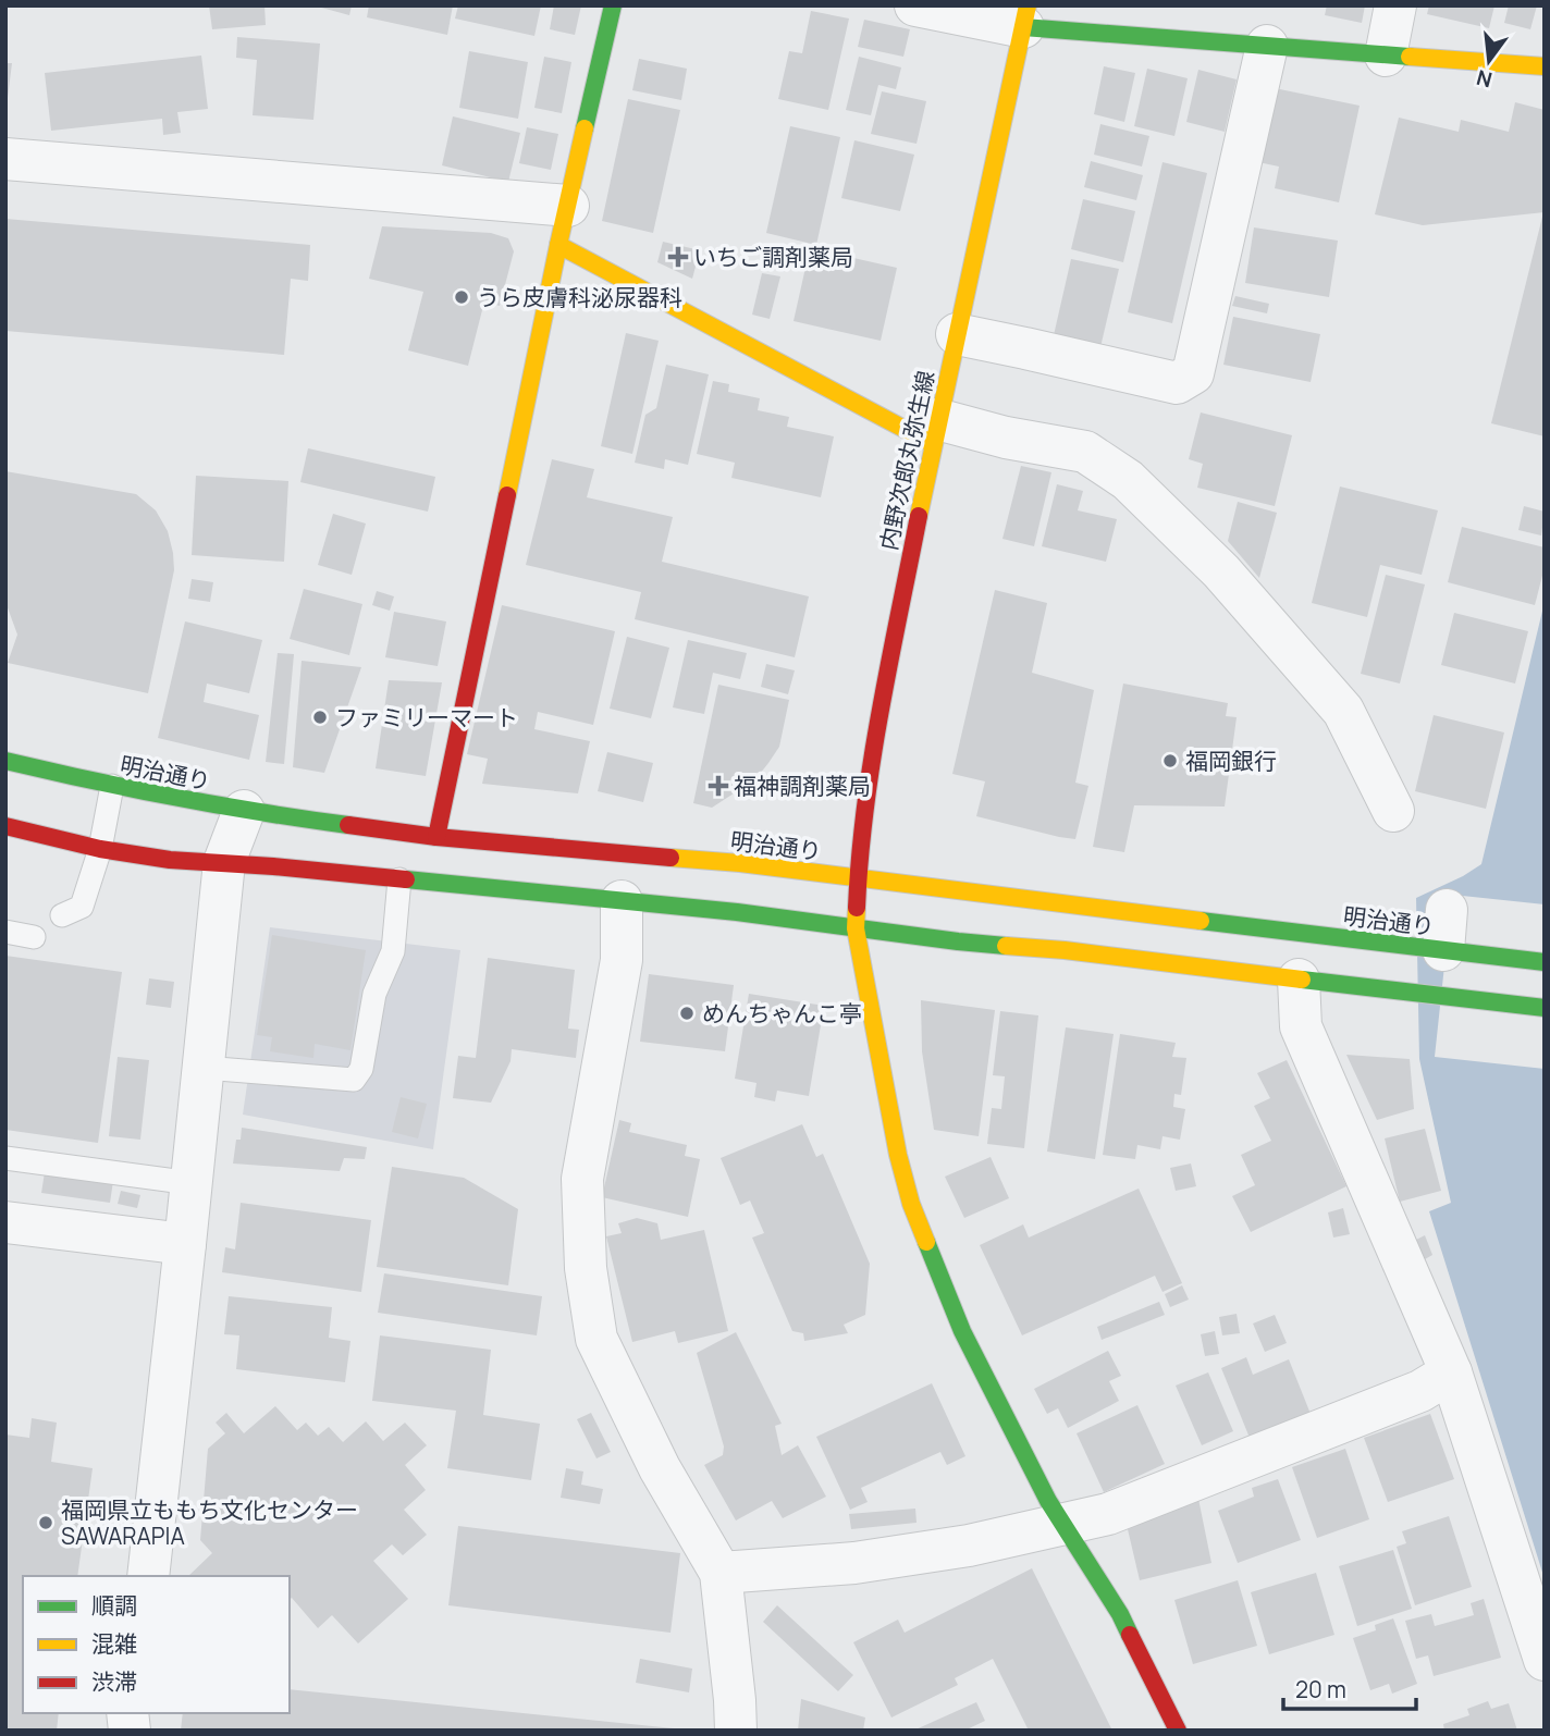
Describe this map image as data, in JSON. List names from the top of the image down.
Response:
{
  "streets": {
    "street": ["内野次郎丸弥生線", "明治通り"]
  },
  "crossings": [
    ["内野次郎丸弥生線", "明治通り"]
  ],
  "places": {
    "health": ["いちご調剤薬局", "福神調剤薬局"],
    "other": [
      "うら皮膚科泌尿器科",
      "ファミリーマート",
      "福岡銀行",
      "めんちゃんこ亭",
      "福岡県立ももち文化センター SAWARAPIA"
    ]
  },
  "legend": ["順調", "混雑", "渋滞"],
  "scale_bar": "20 m",
  "north": "bottom"
}
